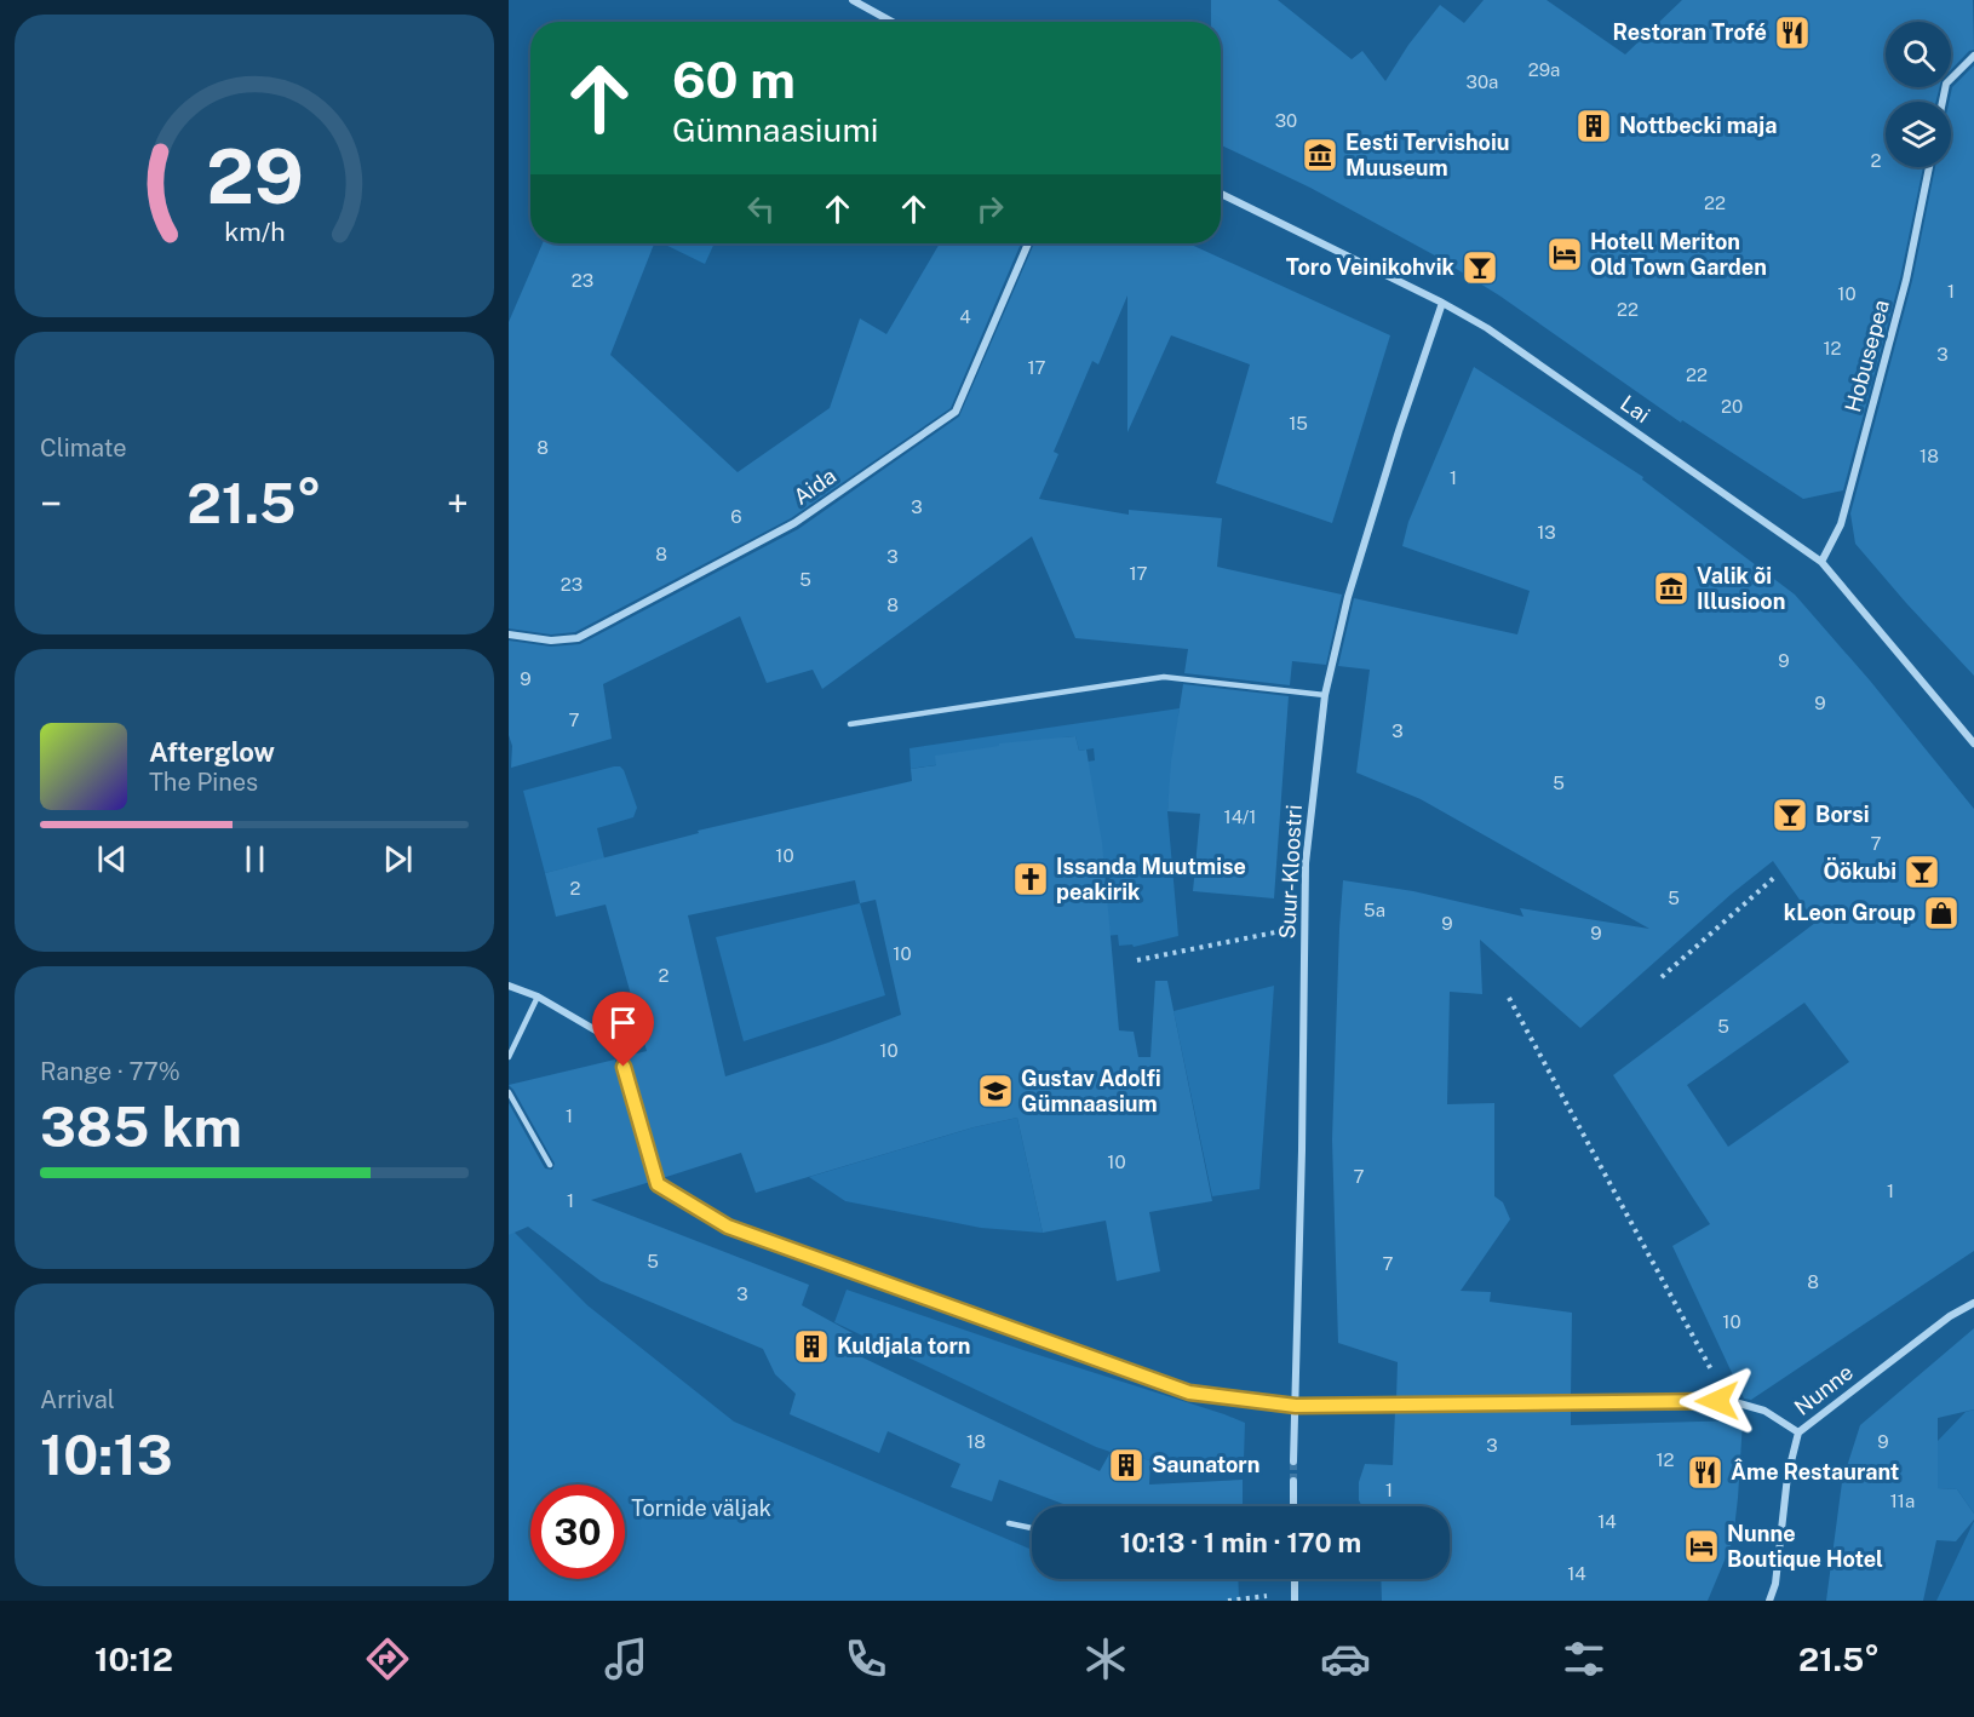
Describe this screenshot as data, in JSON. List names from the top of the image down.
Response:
{
  "streets": {
    "street": [
      "Hobusepea",
      "Lai",
      "Aida",
      "Suur-Kloostri",
      "Nunne"
    ]
  },
  "crossings": [
    ["Hobusepea", "Lai"],
    ["Lai", "Suur-Kloostri"]
  ],
  "parks": ["Tornide väljak"],
  "places": {
    "restaurant": ["Restoran Trofé", "Âme Restaurant"],
    "building": ["Nottbecki maja", "Kuldjala torn", "Saunatorn"],
    "museum": ["Eesti Tervishoiu Muuseum", "Valik õi Illusioon"],
    "hotel": ["Hotell Meriton Old Town Garden", "Nunne Boutique Hotel"],
    "bar": ["Toro Veinikohvik", "Borsi", "Öökubi"],
    "church": ["Issanda Muutmise peakirik"],
    "shop": ["kLeon Group"],
    "school or university": ["Gustav Adolfi Gümnaasium"]
  },
  "house_numbers": [
    "29a",
    "30a",
    "30",
    "2",
    "22",
    "23",
    "1",
    "10",
    "22",
    "4",
    "12",
    "3",
    "17",
    "22",
    "20",
    "15",
    "8",
    "18",
    "1",
    "3",
    "6",
    "13",
    "8",
    "3",
    "17",
    "5",
    "23",
    "8",
    "9",
    "9",
    "9",
    "7",
    "3",
    "5",
    "14/1",
    "7",
    "10",
    "2",
    "5",
    "5a",
    "9",
    "9",
    "10",
    "2",
    "5",
    "10",
    "1",
    "10",
    "7",
    "1",
    "1",
    "5",
    "7",
    "8",
    "3",
    "10",
    "18",
    "9",
    "3",
    "12",
    "1",
    "11a",
    "14",
    "14"
  ],
  "page": {
    "turn": ["60 m", "Gümnaasiumi"],
    "tile": [
      "Climate",
      ["Range · 77%", "385 km"],
      ["Arrival", "10:13"]
    ],
    "heat": ["−", "21.5°", "+"],
    "song": ["Afterglow", "The Pines"],
    "limit": "30",
    "trip": "10:13 · 1 min · 170 m",
    "tabs": ["10:12", "21.5°"],
    "gauge": ["29", "km/h"]
  }
}
